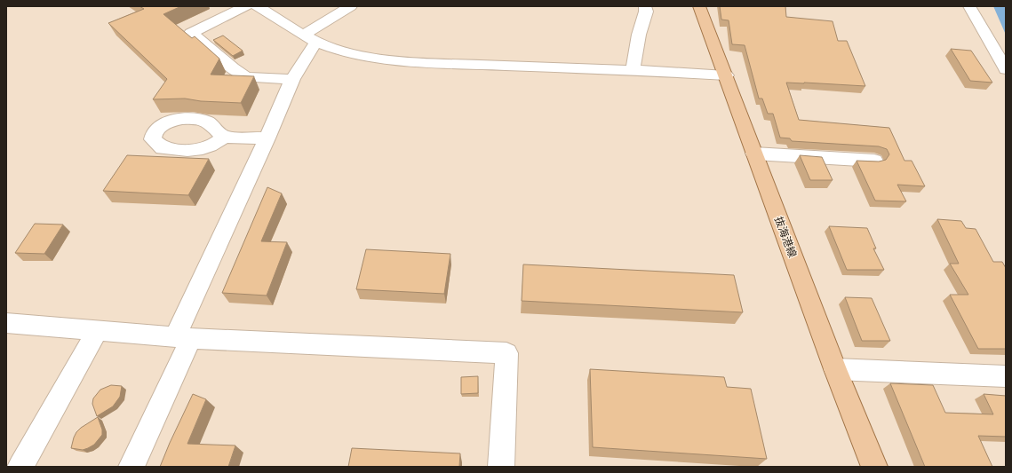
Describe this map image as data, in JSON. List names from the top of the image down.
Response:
{
  "streets": {
    "main road": ["抜海港線"]
  }
}
